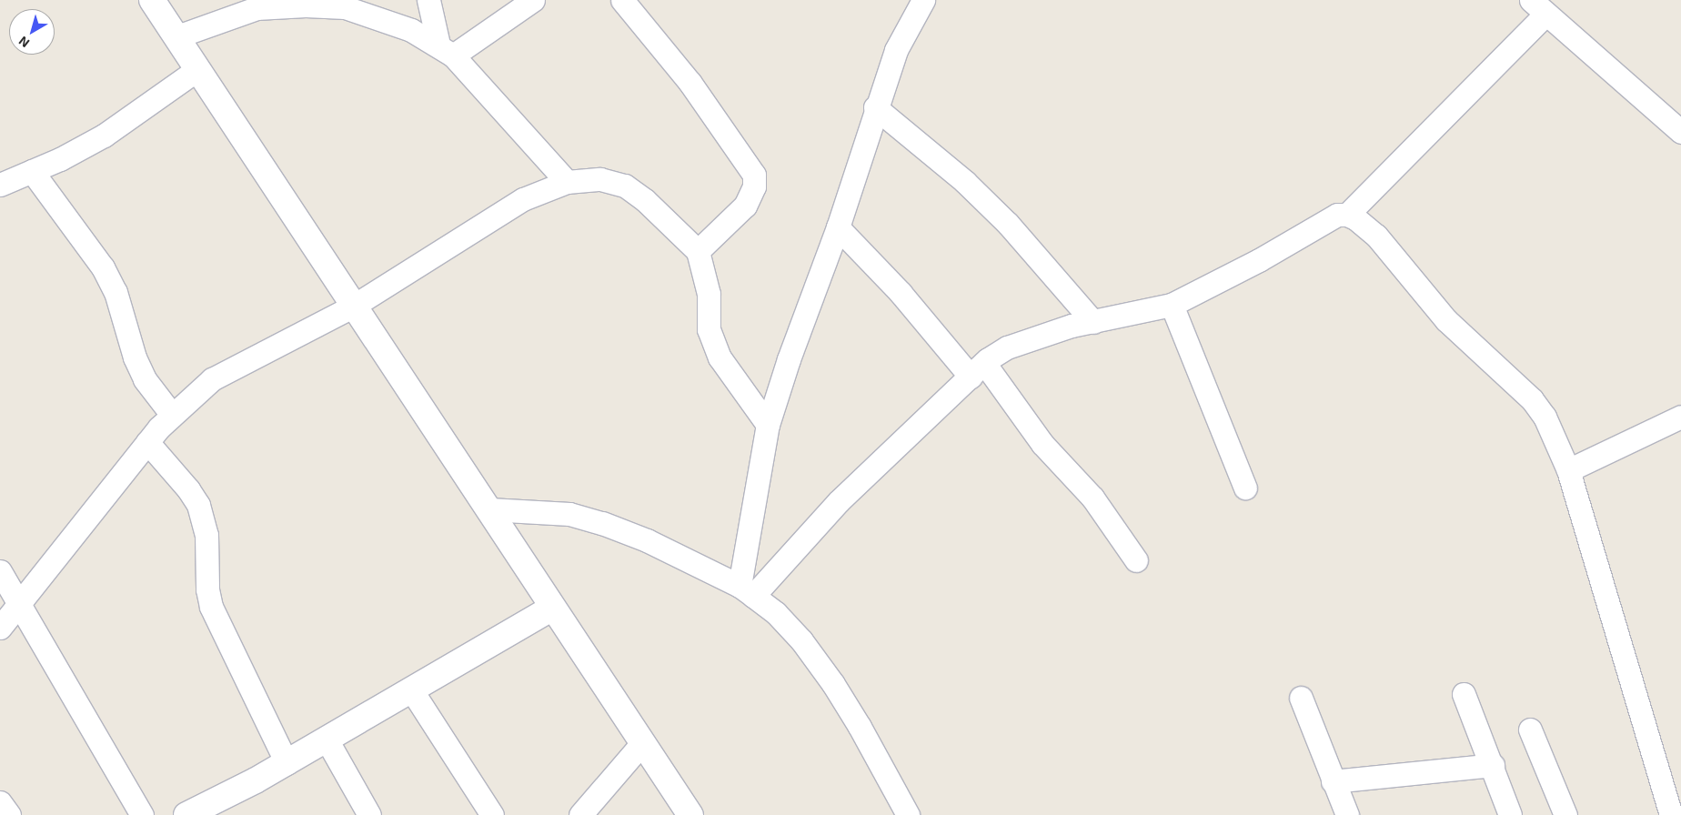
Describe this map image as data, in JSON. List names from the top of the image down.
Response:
{
  "north": "bottom left"
}
